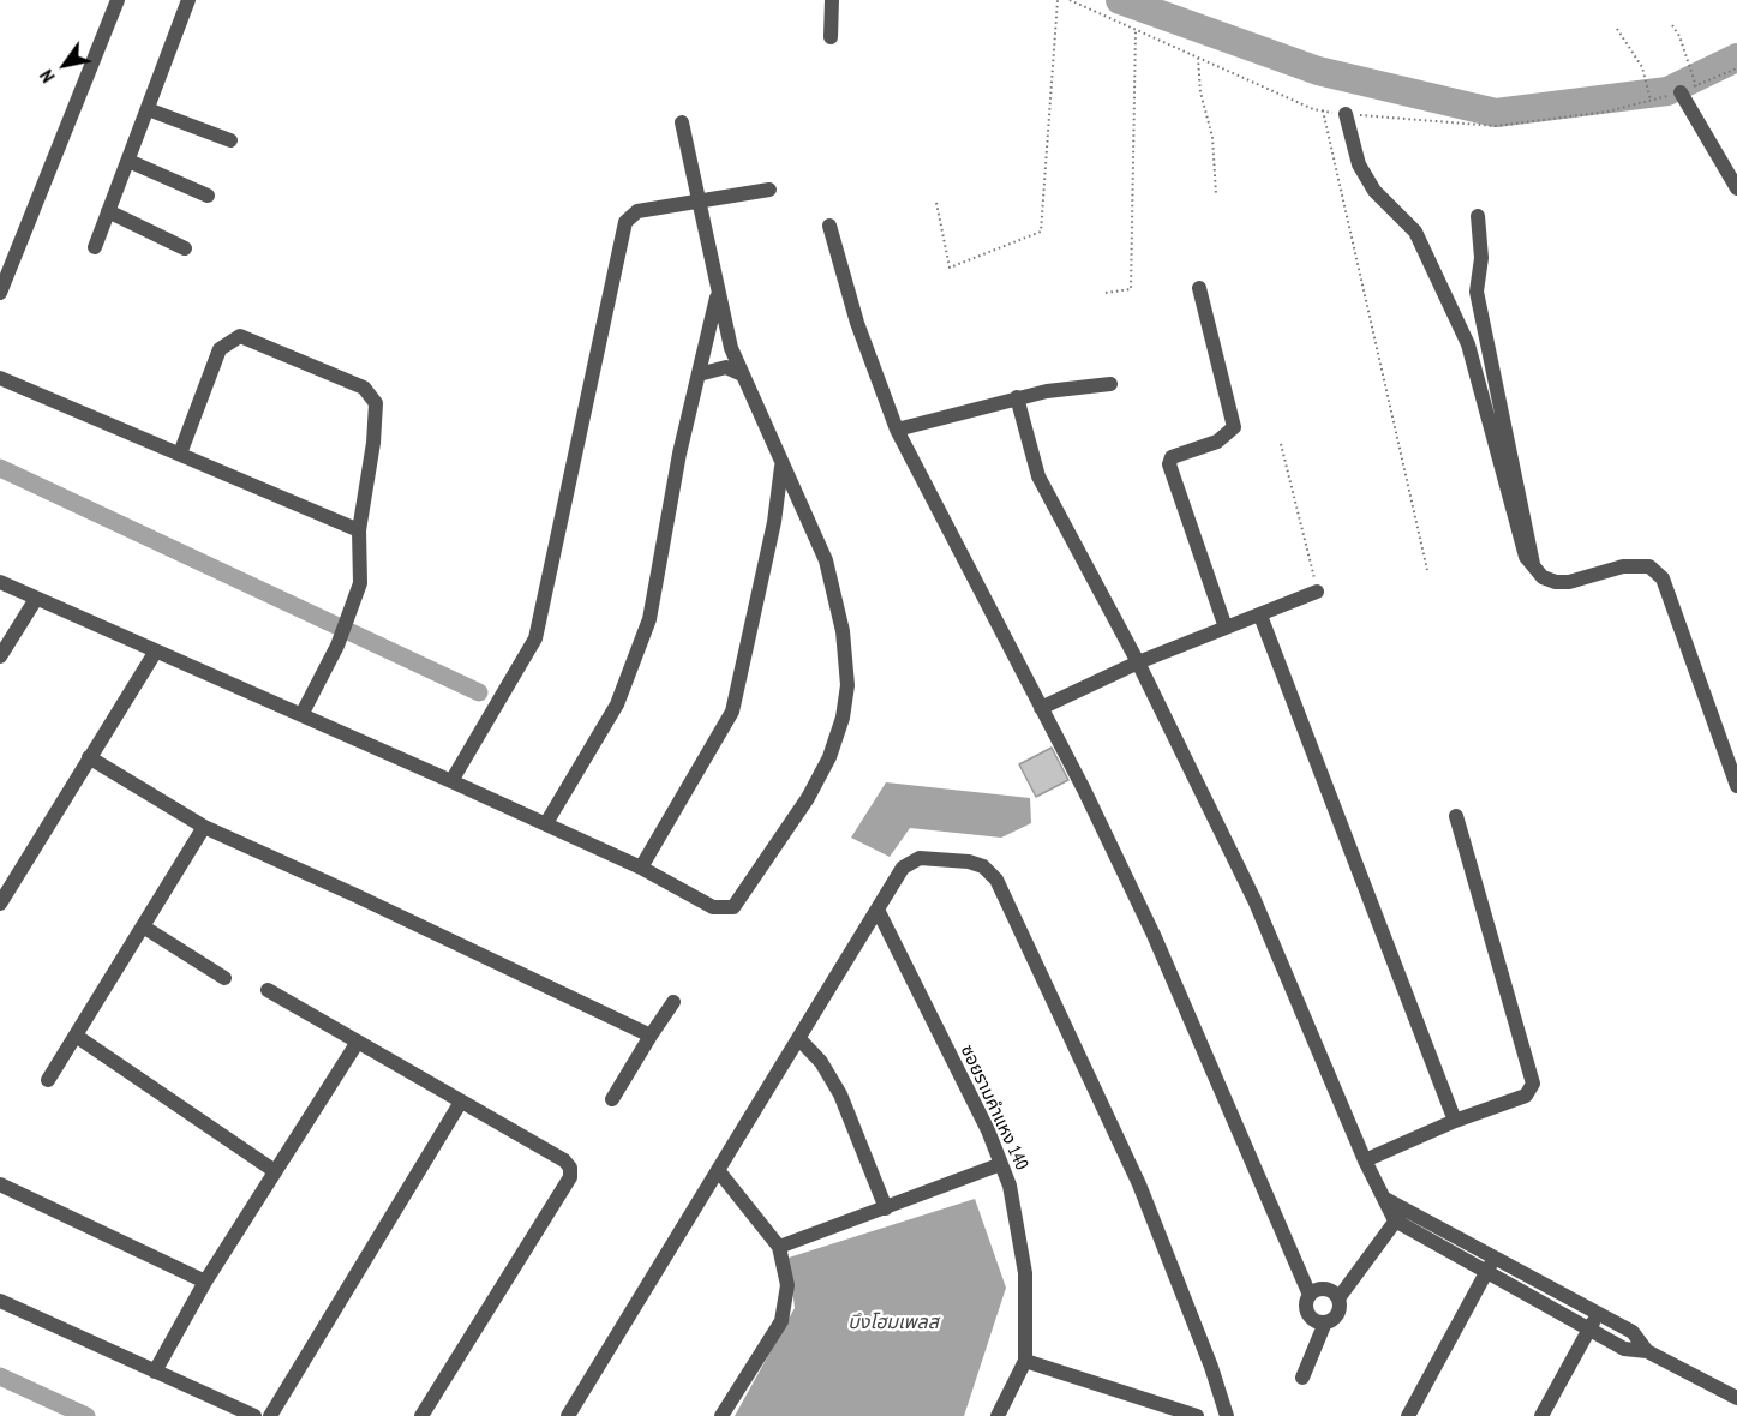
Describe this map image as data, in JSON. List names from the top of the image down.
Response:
{
  "streets": {
    "street": ["ซอยรามคำแหง 140"]
  },
  "water": ["บึงโฮมเพลส"],
  "north": "bottom left"
}
